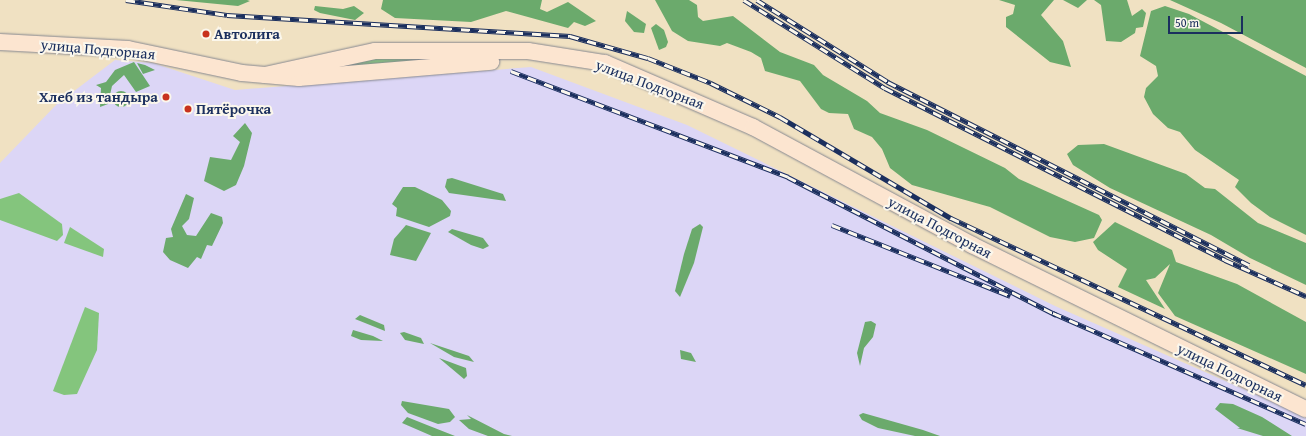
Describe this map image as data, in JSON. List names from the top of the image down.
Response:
{
  "streets": {
    "main road": ["улица Подгорная"]
  },
  "places": ["Автолига", "Хлеб из тандыра", "Пятёрочка"],
  "scale_bar": "50 m"
}
